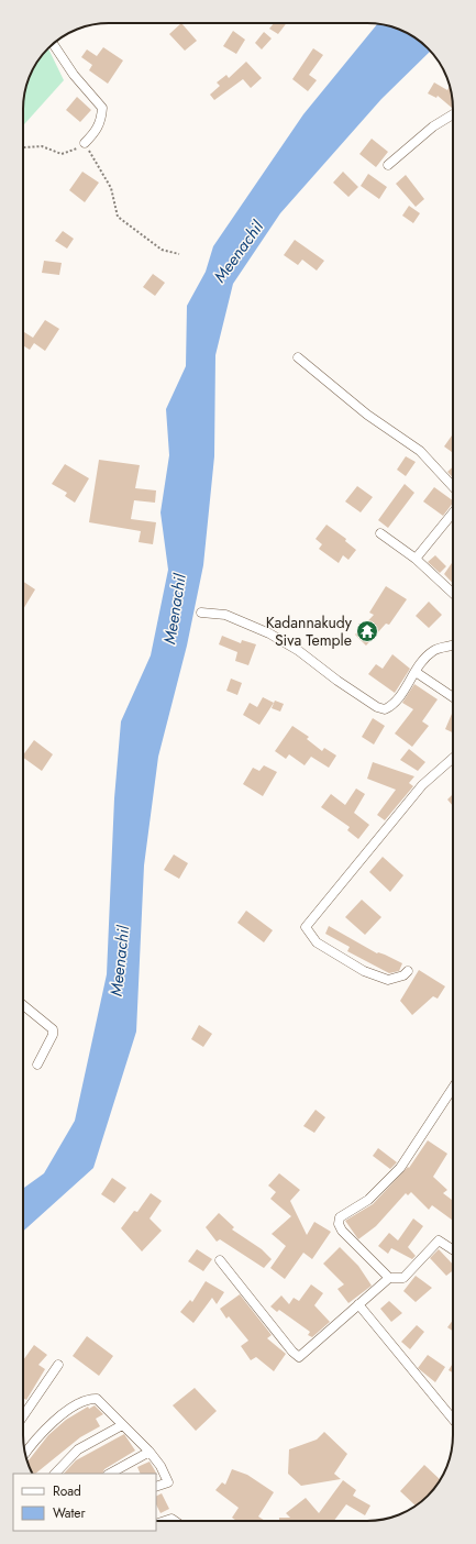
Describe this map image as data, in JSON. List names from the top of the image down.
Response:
{
  "water": ["Meenachil"],
  "places": {
    "temple": ["Kadannakudy Siva Temple"]
  },
  "legend": ["Road", "Water"]
}
